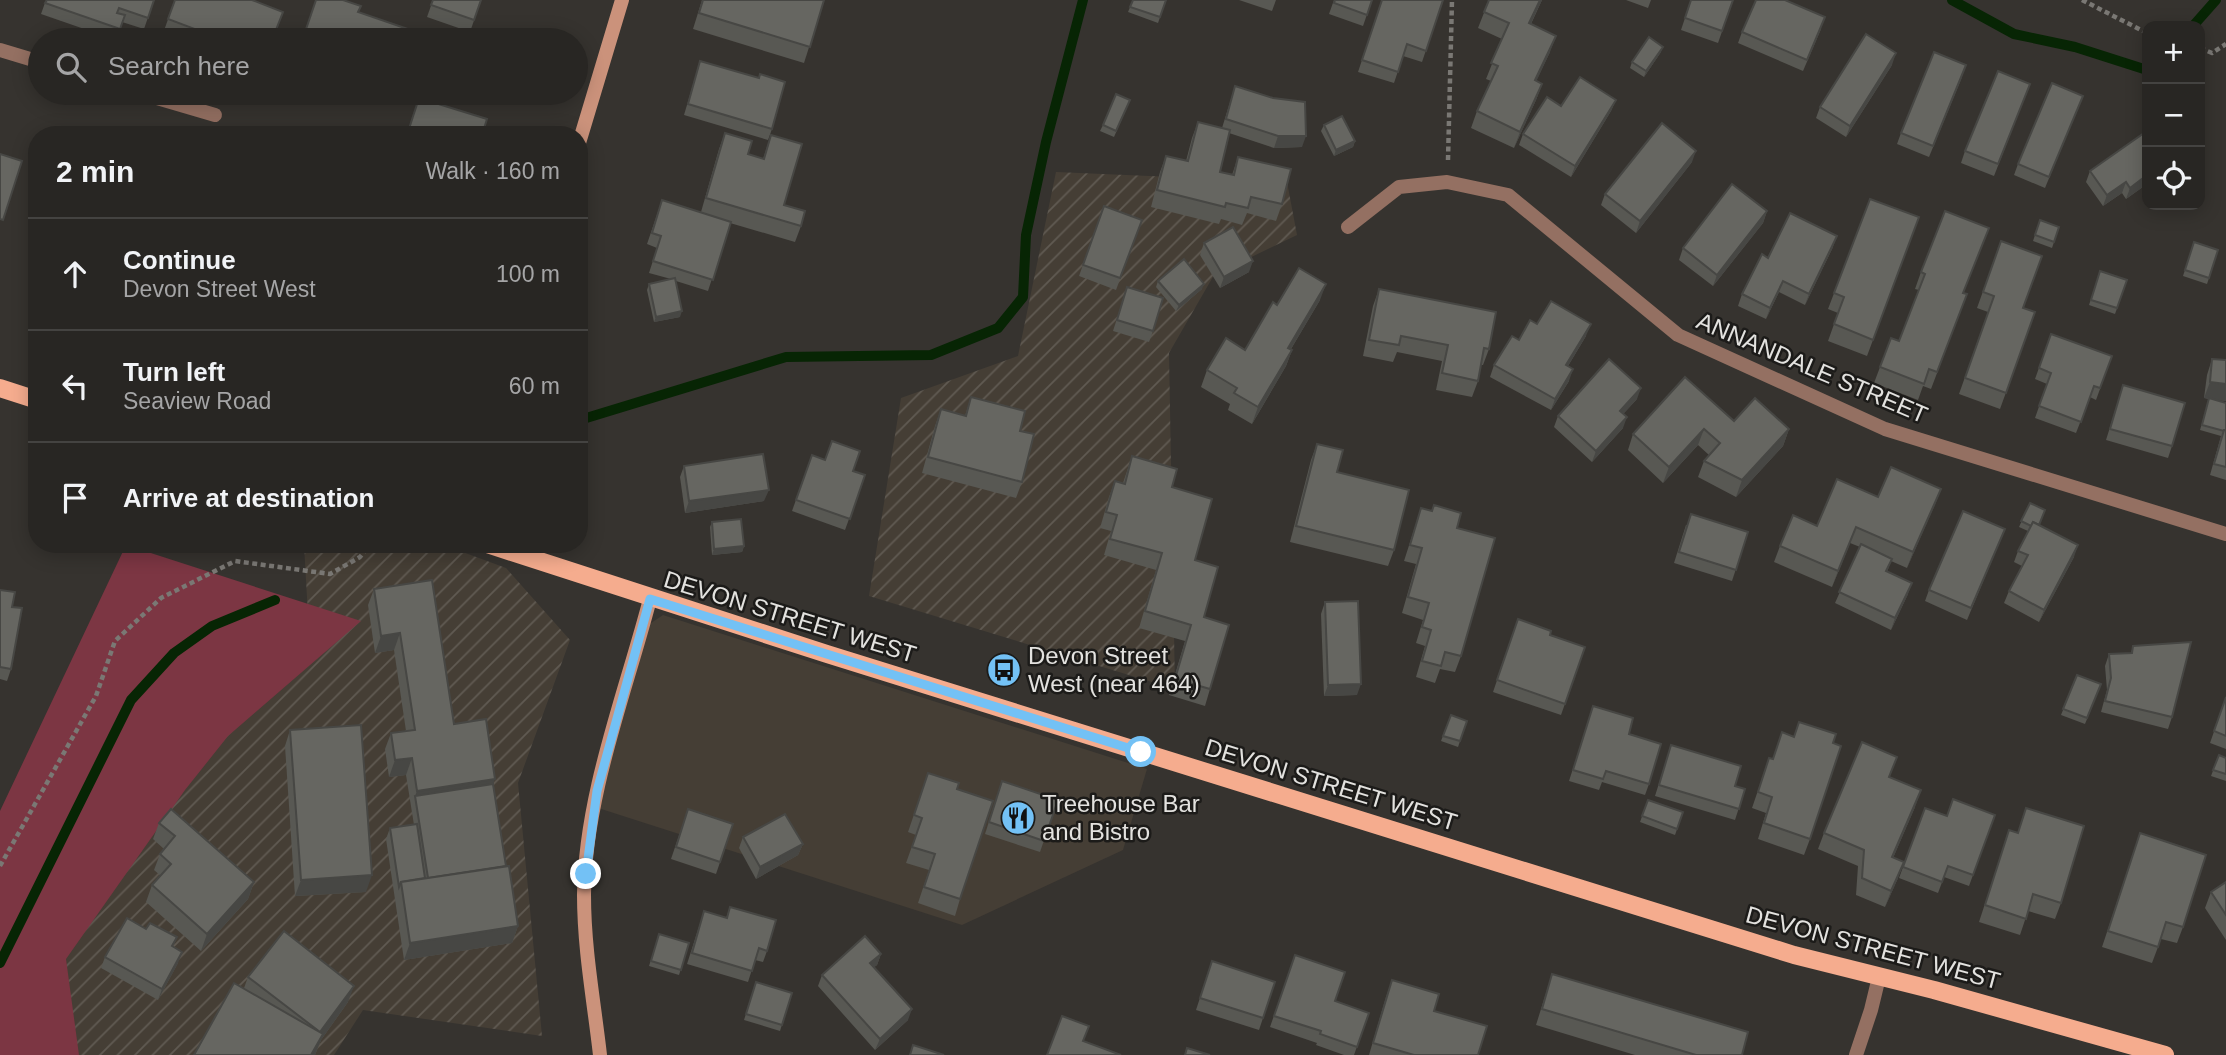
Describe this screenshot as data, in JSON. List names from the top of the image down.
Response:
{
  "streets": {
    "main road": ["DEVON STREET WEST"],
    "street": ["ANNANDALE STREET"]
  },
  "places": {
    "bus stop": ["Devon Street West (near 464)"],
    "restaurant": ["Treehouse Bar and Bistro"]
  },
  "page": {
    "map_buttons": ["+", "−"],
    "search": "Search here",
    "heading": ["2 min", "Walk · 160 m"],
    "list": [
      ["Continue", "Devon Street West", "100 m"],
      ["Turn left", "Seaview Road", "60 m"],
      "Arrive at destination"
    ]
  }
}
